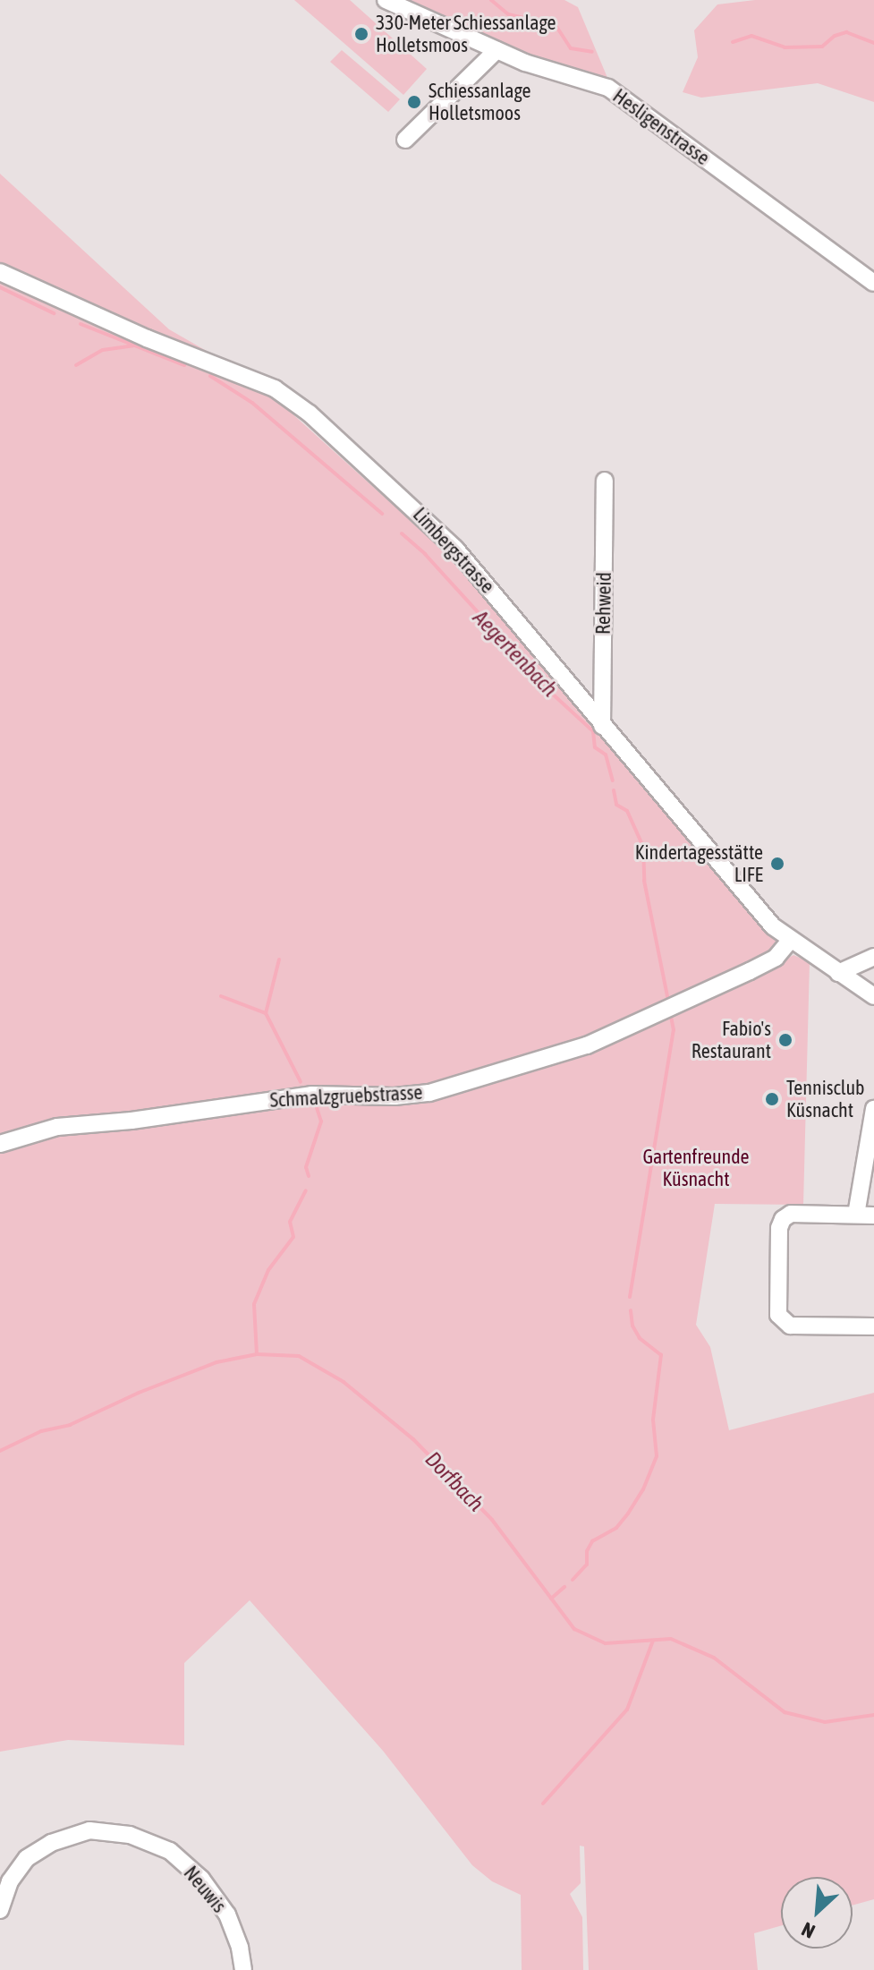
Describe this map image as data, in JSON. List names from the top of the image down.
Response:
{
  "streets": {
    "street": [
      "Hesligenstrasse",
      "Limbergstrasse",
      "Rehweid",
      "Schmalzgruebstrasse",
      "Neuwis"
    ]
  },
  "crossings": [
    ["Limbergstrasse", "Rehweid"],
    ["Limbergstrasse", "Schmalzgruebstrasse"]
  ],
  "water": ["Aegertenbach", "Dorfbach"],
  "parks": ["Gartenfreunde Küsnacht"],
  "places": [
    "330-Meter Schiessanlage Holletsmoos",
    "Schiessanlage Holletsmoos",
    "Kindertagesstätte LIFE",
    "Fabio's Restaurant",
    "Tennisclub Küsnacht"
  ],
  "north": "bottom left"
}
